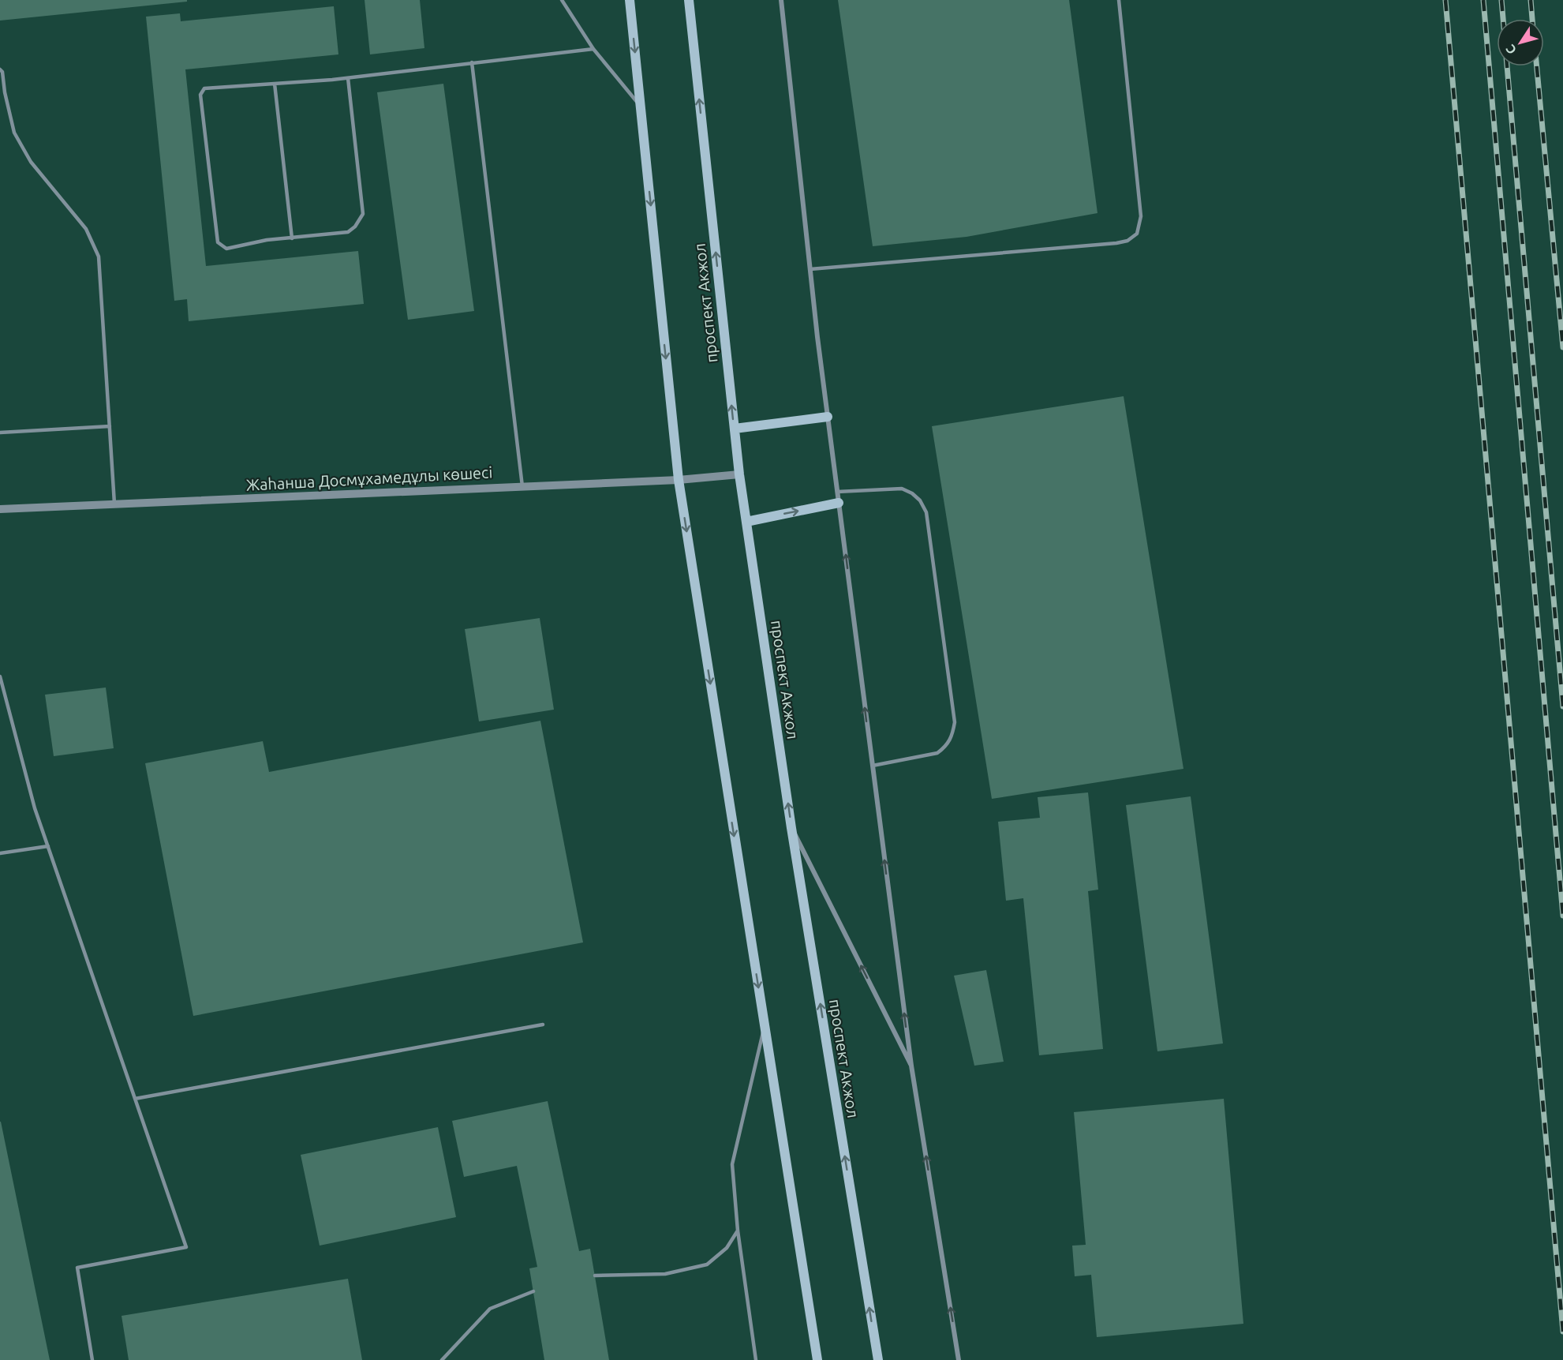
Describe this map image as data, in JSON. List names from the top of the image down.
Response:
{
  "streets": {
    "main road": ["проспект Акжол"],
    "street": ["Жаһанша Досмұхамедұлы көшесі"]
  },
  "crossings": [
    ["проспект Акжол", "Жаһанша Досмұхамедұлы көшесі"]
  ],
  "north": "bottom left"
}
